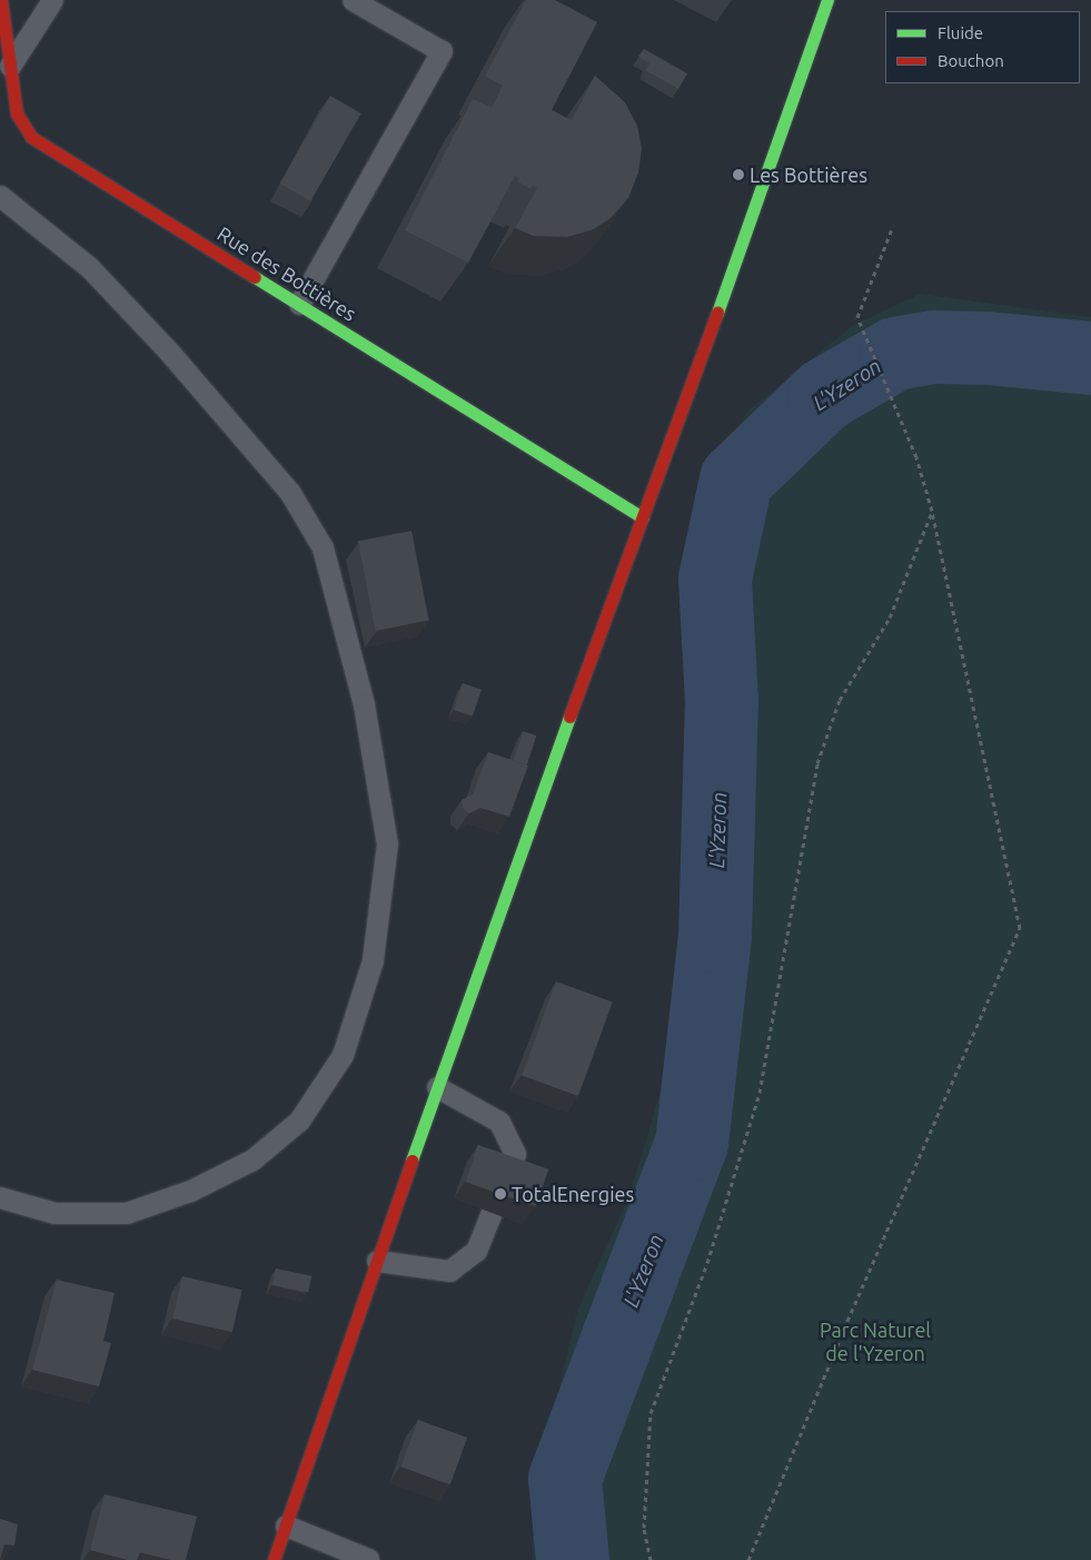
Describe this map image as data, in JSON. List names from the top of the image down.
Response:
{
  "streets": {
    "main road": ["Rue des Bottières"]
  },
  "water": ["L'Yzeron"],
  "parks": ["Parc Naturel de l'Yzeron"],
  "places": ["Les Bottières", "TotalEnergies"],
  "legend": ["Fluide", "Bouchon"]
}
